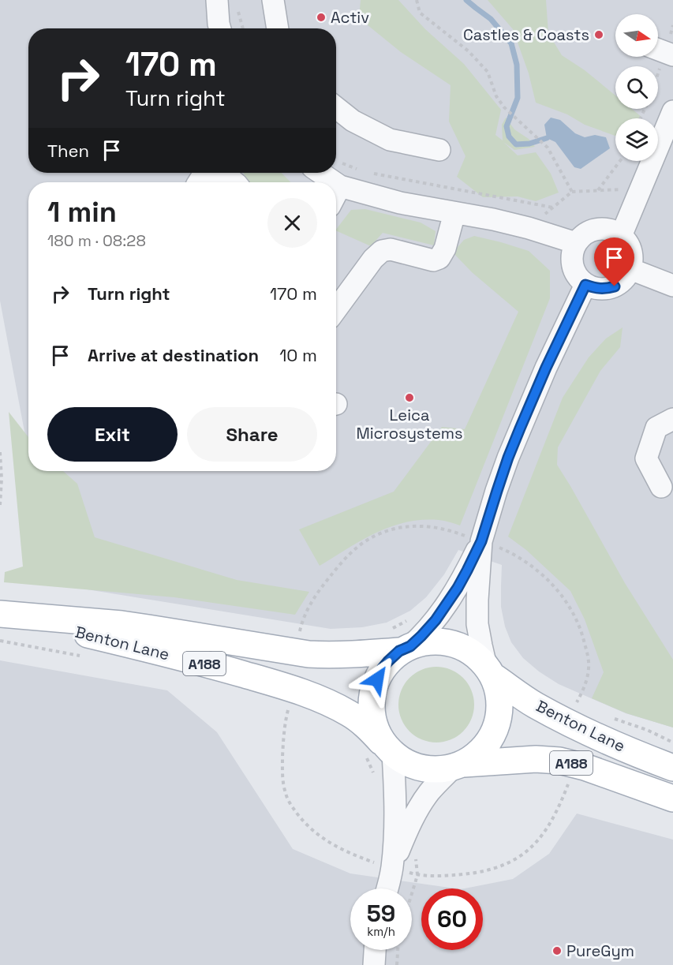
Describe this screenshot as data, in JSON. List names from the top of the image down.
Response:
{
  "streets": {
    "main road": ["Benton Lane", "A188"]
  },
  "crossings": [
    ["Benton Lane", "A188"]
  ],
  "places": [
    "Activ",
    "Castles & Coasts",
    "Leica Microsystems",
    "PureGym"
  ],
  "north": "right",
  "page": {
    "turn": ["170 m", "Turn right"],
    "then": "Then",
    "heading": ["1 min", "180 m · 08:28"],
    "list": [
      {
        "name": "Turn right",
        "value": "170 m"
      },
      {
        "name": "Arrive at destination",
        "value": "10 m"
      }
    ],
    "buttons": ["Exit", "Share"],
    "speed": "59 km/h",
    "limit": "60"
  }
}
